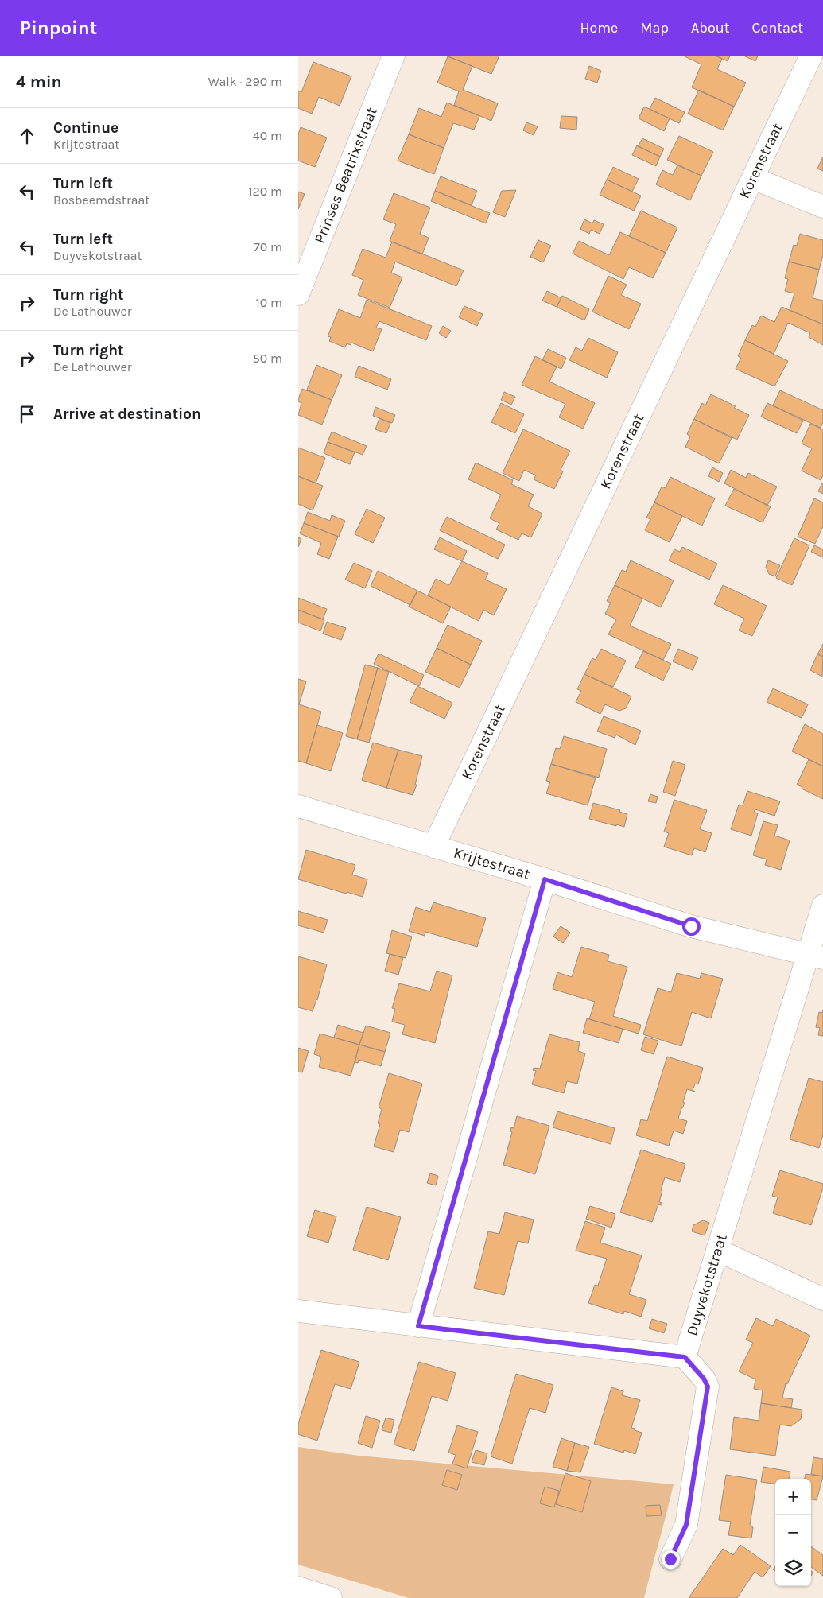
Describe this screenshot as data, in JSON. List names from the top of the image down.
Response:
{
  "streets": {
    "street": [
      "Korenstraat",
      "Prinses Beatrixstraat",
      "Krijtestraat",
      "Duyvekotstraat"
    ]
  },
  "crossings": [
    ["Korenstraat", "Krijtestraat"],
    ["Krijtestraat", "Duyvekotstraat"]
  ],
  "page": {
    "header": "Pinpoint",
    "nav": [
      "Home",
      "Map",
      "About",
      "Contact"
    ],
    "heading": ["4 min", "Walk · 290 m"],
    "list": [
      ["Continue", "Krijtestraat", "40 m"],
      ["Turn left", "Bosbeemdstraat", "120 m"],
      ["Turn left", "Duyvekotstraat", "70 m"],
      ["Turn right", "De Lathouwer", "10 m"],
      ["Turn right", "De Lathouwer", "50 m"],
      "Arrive at destination"
    ],
    "map_buttons": ["+", "−"]
  }
}
